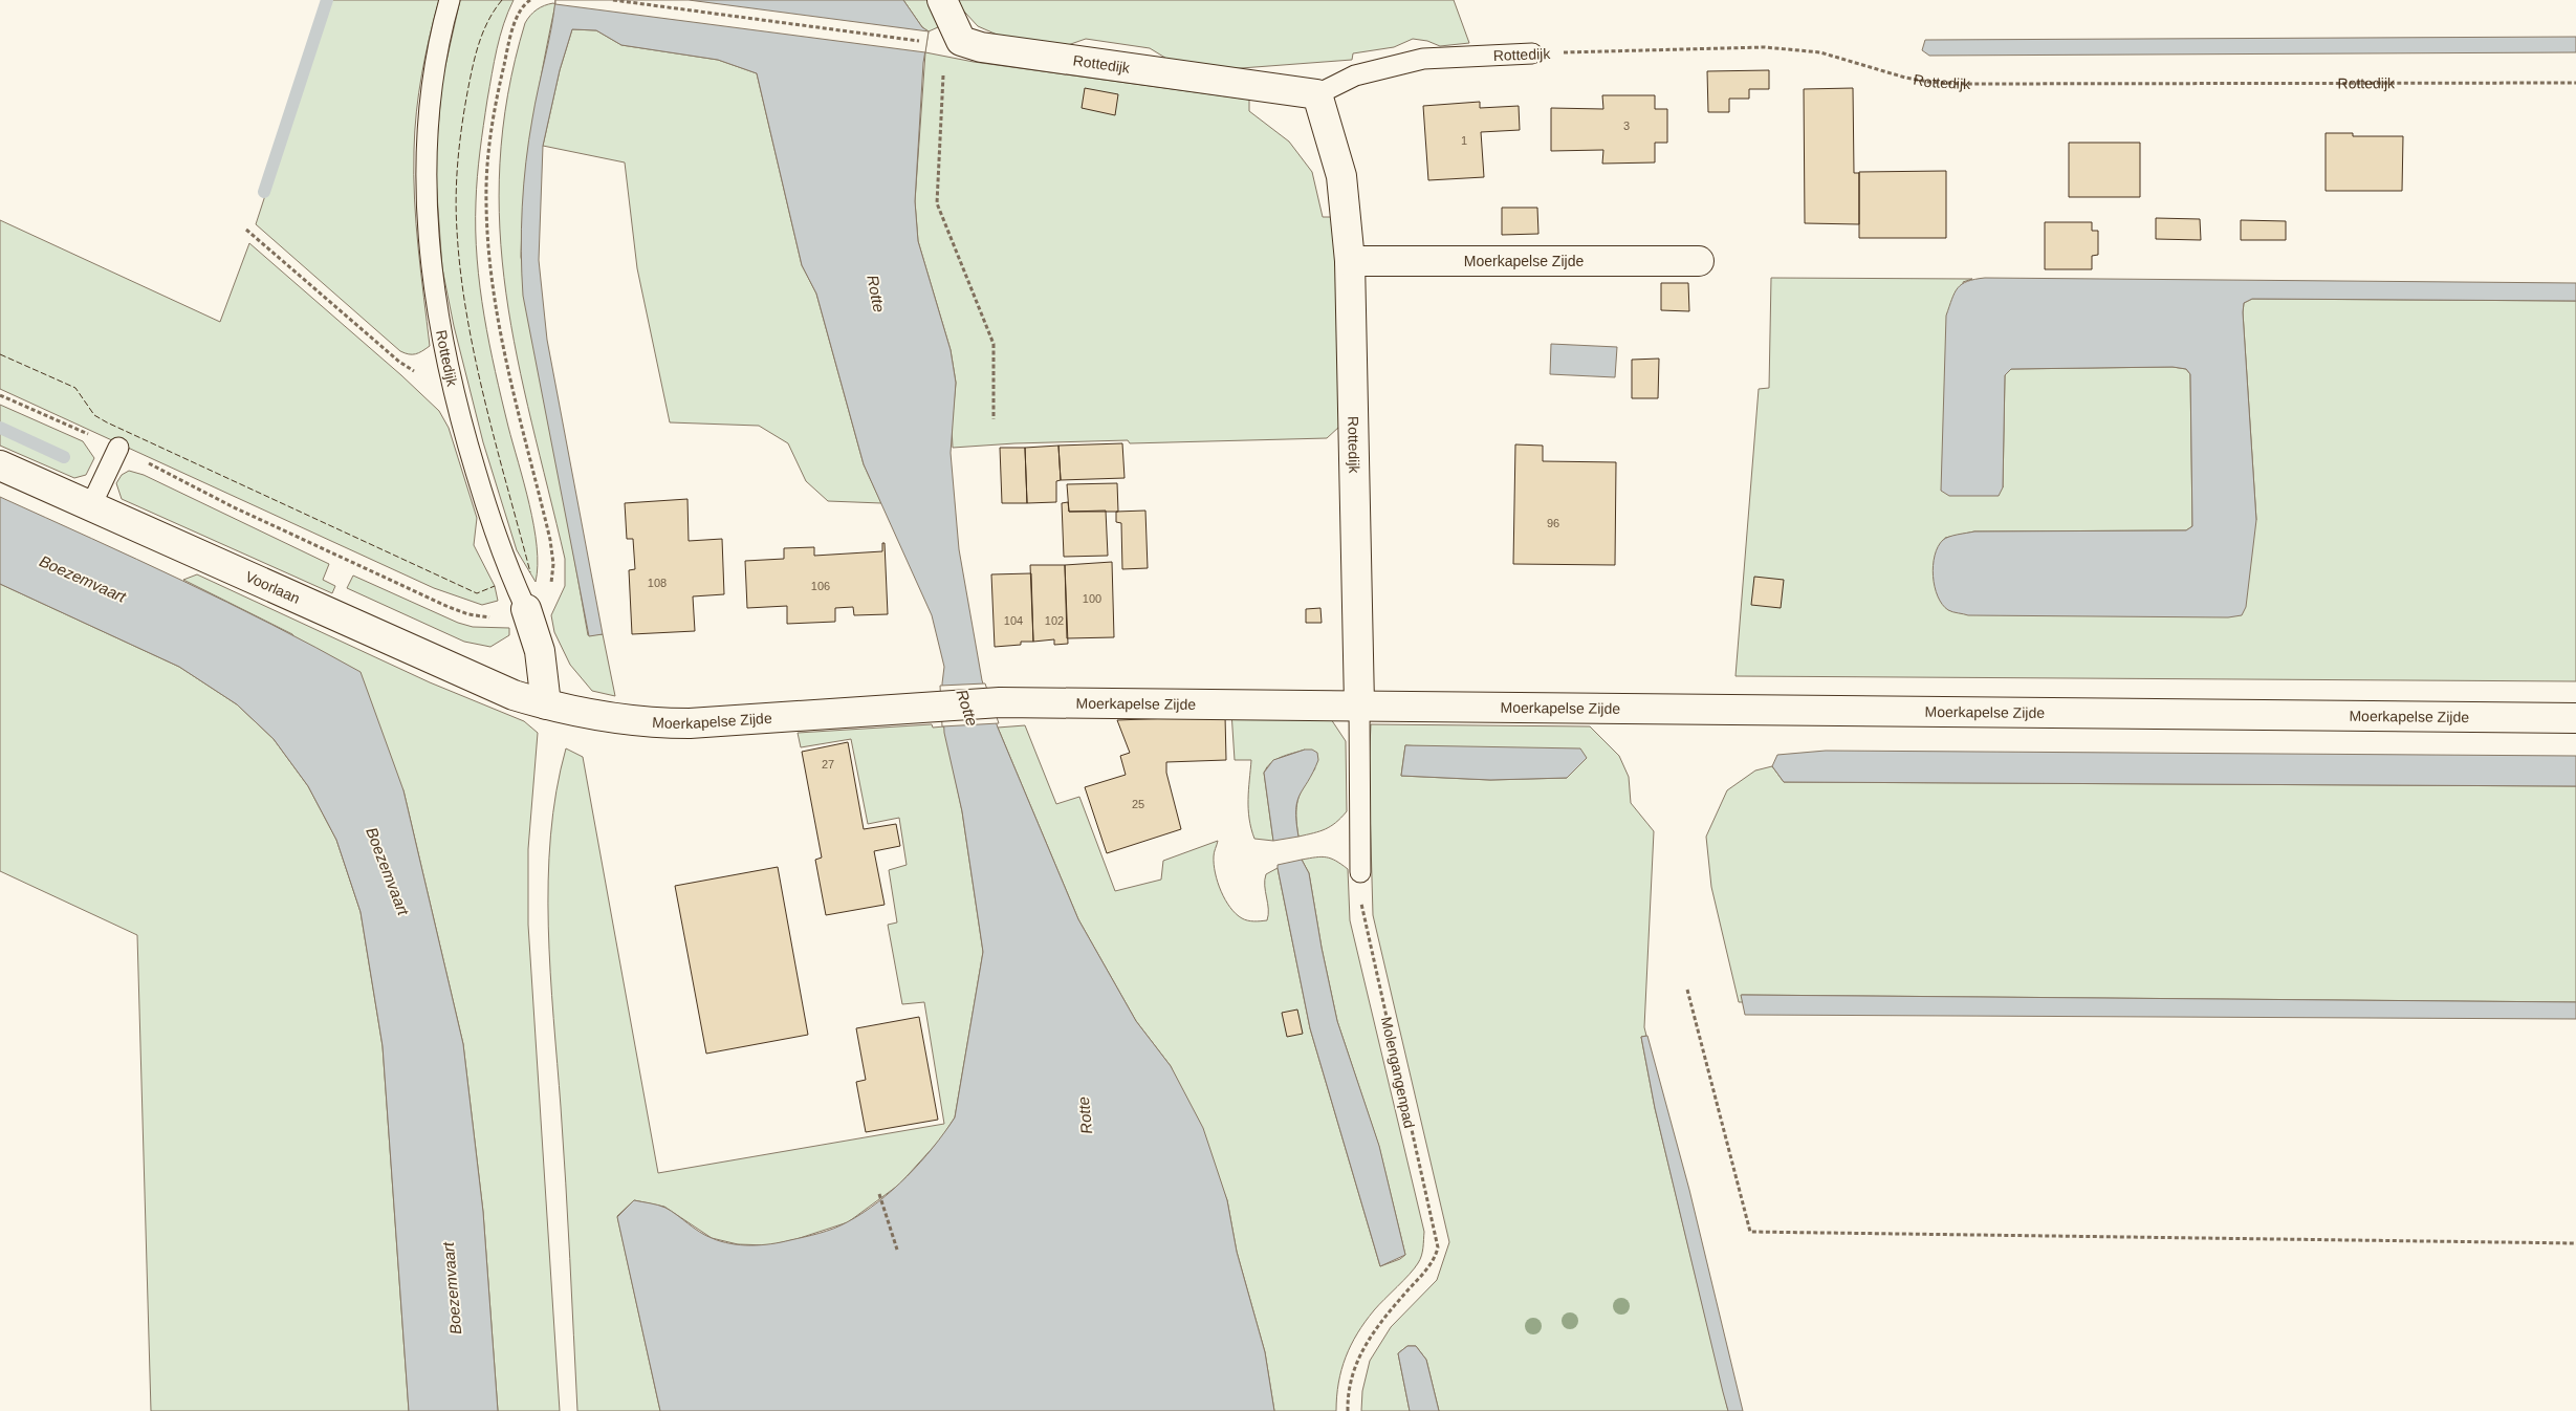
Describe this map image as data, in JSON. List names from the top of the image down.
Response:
{
  "streets": {
    "street": ["Rottedijk", "Moerkapelse Zijde", "Voorlaan"],
    "path": ["Molengangenpad"]
  },
  "crossings": [
    ["Rottedijk", "Moerkapelse Zijde"],
    ["Rottedijk", "Voorlaan"],
    ["Moerkapelse Zijde", "Voorlaan"]
  ],
  "water": ["Rotte", "Boezemvaart"],
  "house_numbers": [
    "3",
    "1",
    "96",
    "108",
    "106",
    "100",
    "104",
    "102",
    "27",
    "25"
  ]
}
